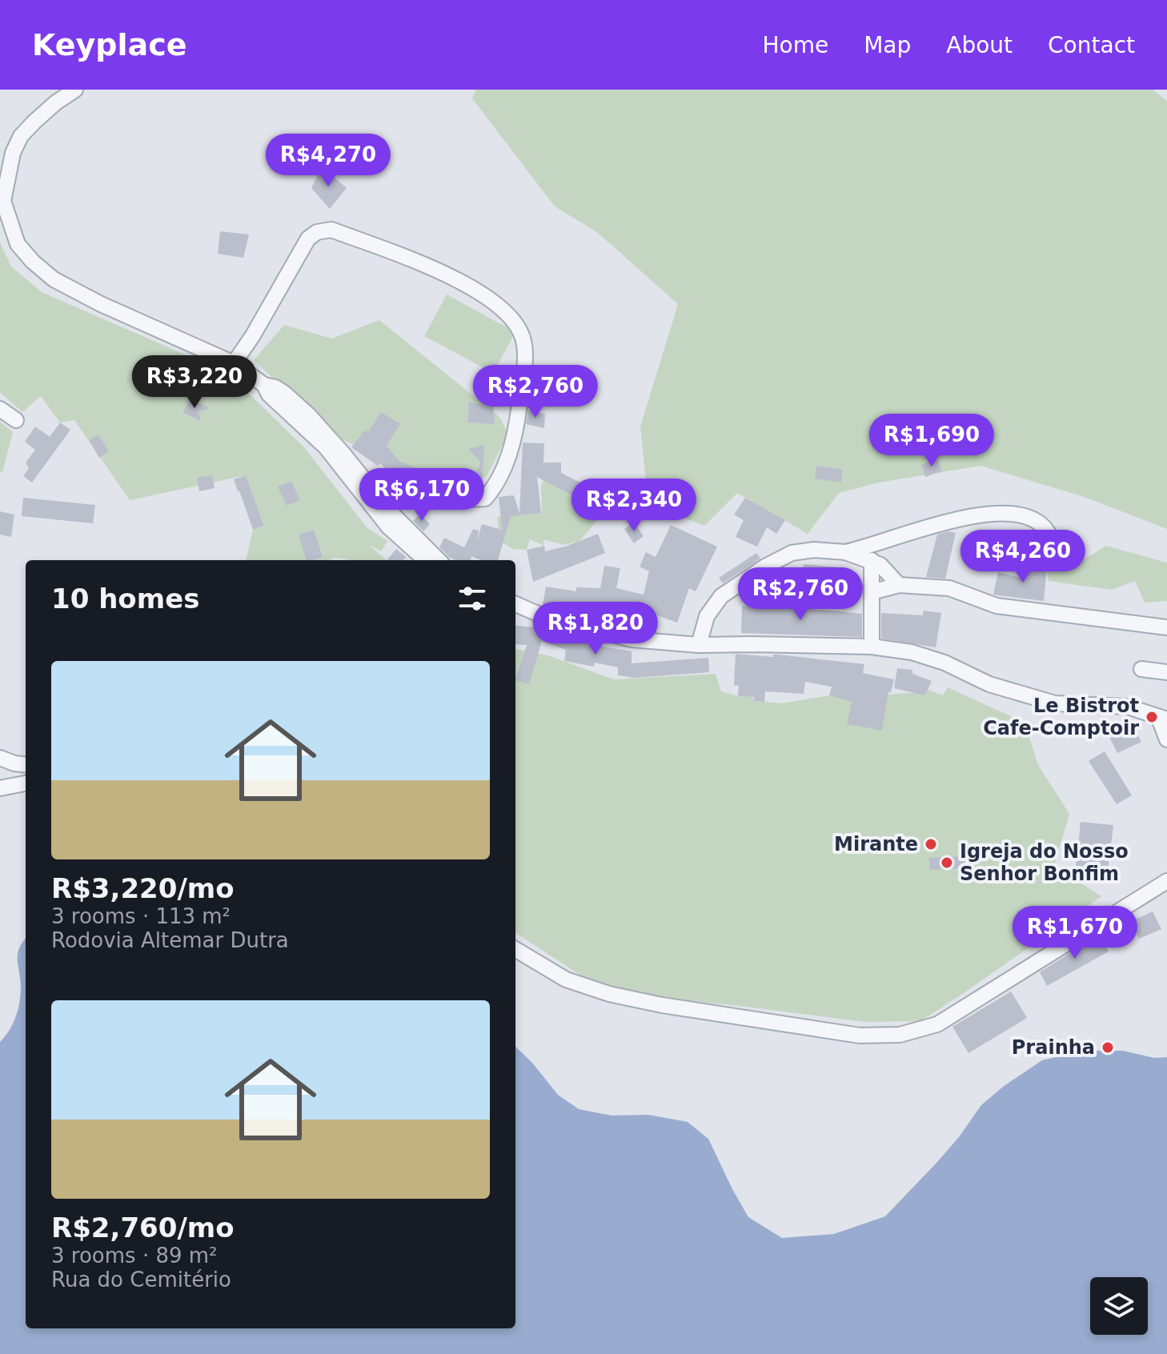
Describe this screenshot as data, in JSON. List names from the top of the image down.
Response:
{
  "places": [
    "Le Bistrot Cafe-Comptoir",
    "Mirante",
    "Igreja do Nosso Senhor Bonfim",
    "Prainha"
  ],
  "page": {
    "header": "Keyplace",
    "nav": [
      "Home",
      "Map",
      "About",
      "Contact"
    ],
    "price": [
      "R$4,270",
      "R$3,220",
      "R$2,760",
      "R$1,690",
      "R$6,170",
      "R$2,340",
      "R$4,260",
      "R$2,760",
      "R$1,820",
      "R$1,670"
    ],
    "heading": "10 homes",
    "list": [
      {
        "name": "R$3,220/mo",
        "note": "3 rooms · 113 m² · Rodovia Altemar Dutra"
      },
      {
        "name": "R$2,760/mo",
        "note": "3 rooms · 89 m² · Rua do Cemitério"
      }
    ]
  }
}
